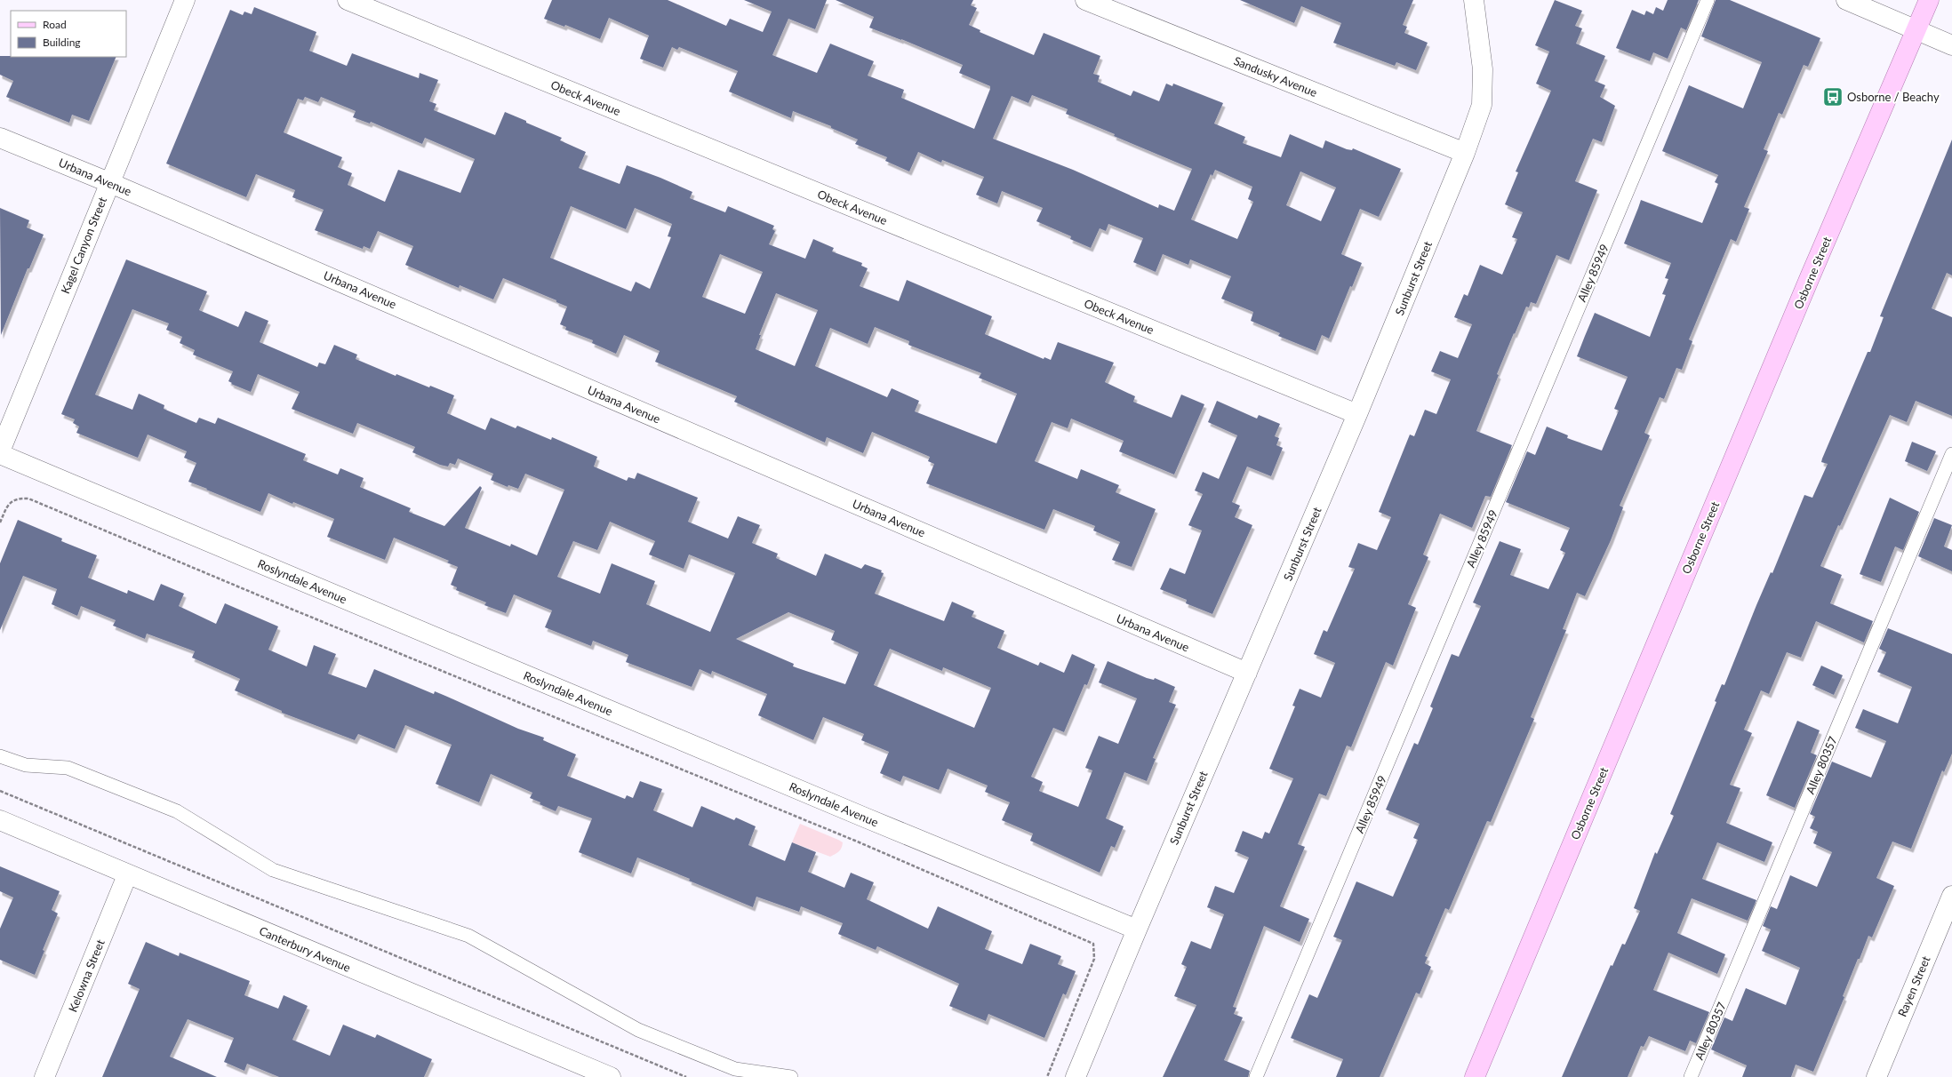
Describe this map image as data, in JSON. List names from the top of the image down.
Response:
{
  "streets": {
    "main road": ["Osborne Street"],
    "street": [
      "Sandusky Avenue",
      "Obeck Avenue",
      "Urbana Avenue",
      "Kagel Canyon Street",
      "Sunburst Street",
      "Roslyndale Avenue",
      "Canterbury Avenue",
      "Kelowna Street",
      "Rayen Street"
    ],
    "lane": ["Alley 85949", "Alley 80357"]
  },
  "crossings": [
    ["Sandusky Avenue", "Sunburst Street"],
    ["Obeck Avenue", "Sunburst Street"],
    ["Urbana Avenue", "Kagel Canyon Street"],
    ["Urbana Avenue", "Sunburst Street"],
    ["Sunburst Street", "Roslyndale Avenue"],
    ["Canterbury Avenue", "Kelowna Street"]
  ],
  "places": {
    "bus stop": ["Osborne / Beachy"]
  },
  "legend": ["Road", "Building"]
}
